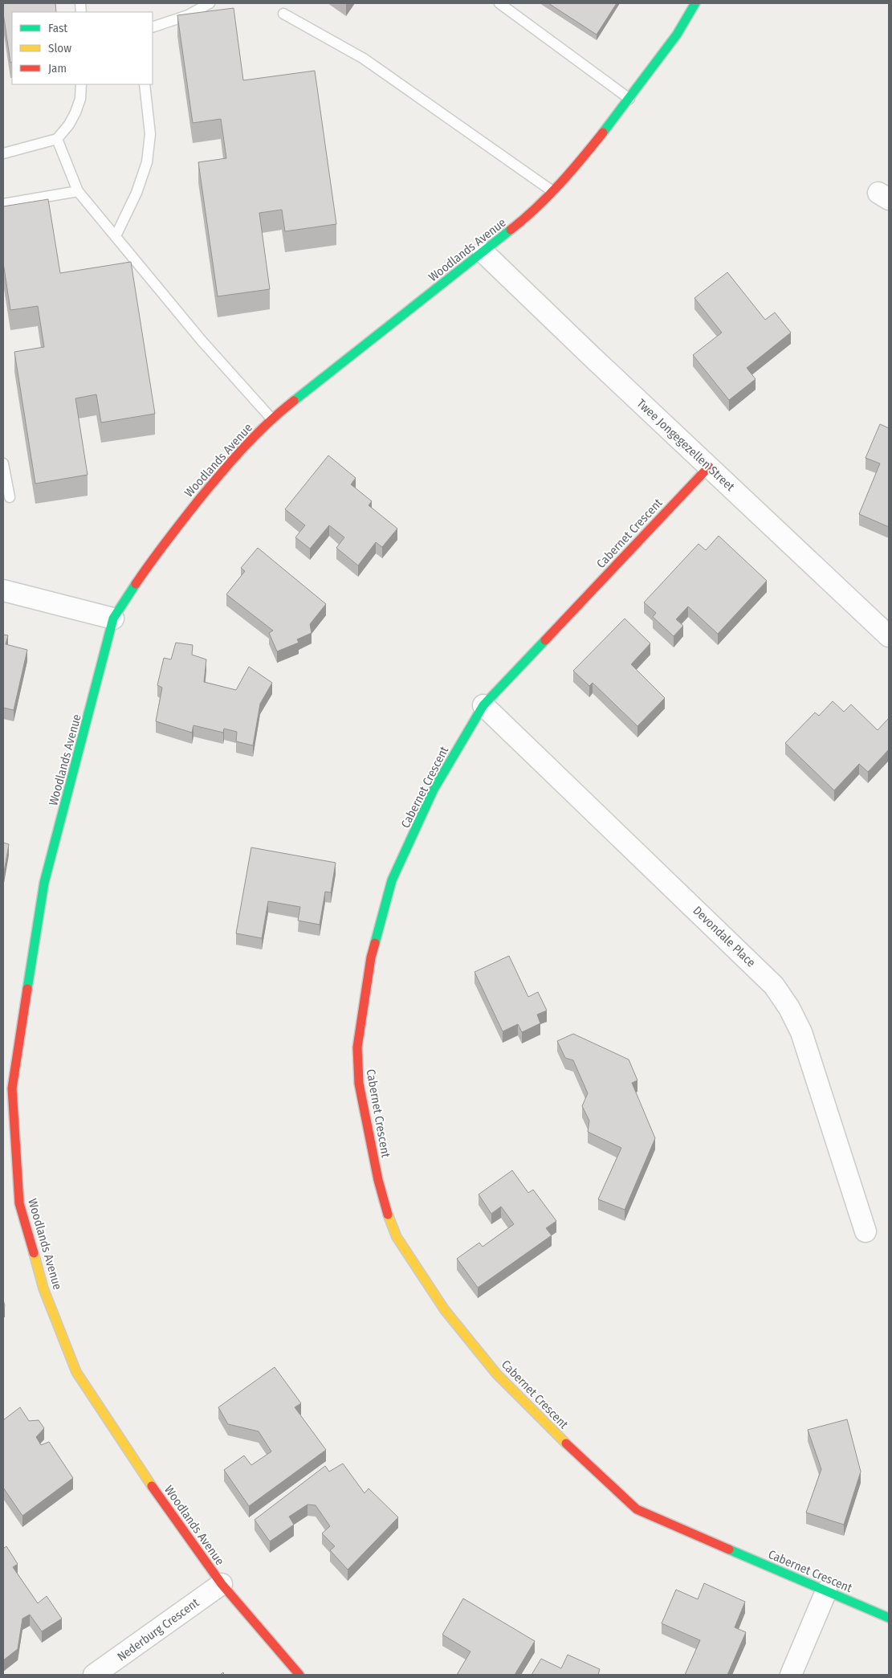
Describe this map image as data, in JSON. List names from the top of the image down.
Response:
{
  "streets": {
    "street": [
      "Woodlands Avenue",
      "Twee Jongegezellen Street",
      "Cabernet Crescent",
      "Devondale Place",
      "Nederburg Crescent"
    ]
  },
  "crossings": [
    ["Woodlands Avenue", "Twee Jongegezellen Street"],
    ["Woodlands Avenue", "Nederburg Crescent"],
    ["Twee Jongegezellen Street", "Cabernet Crescent"],
    ["Cabernet Crescent", "Devondale Place"]
  ],
  "legend": ["Fast", "Slow", "Jam"]
}
